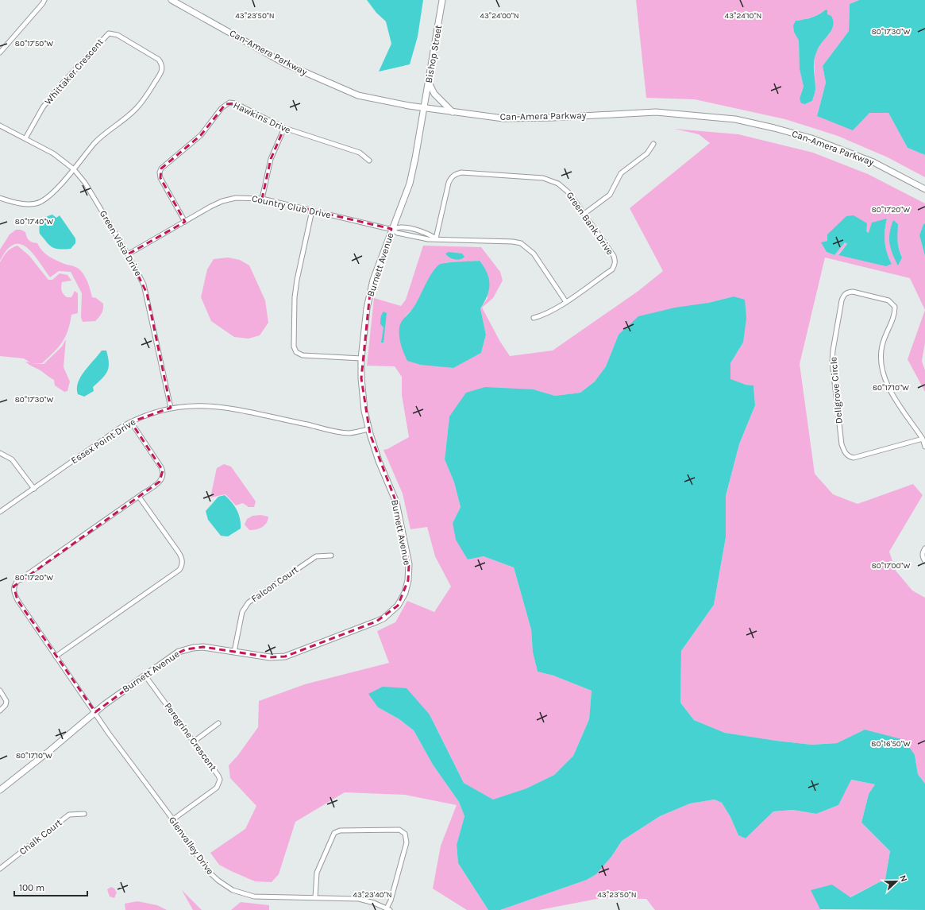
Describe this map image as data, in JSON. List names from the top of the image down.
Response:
{
  "streets": {
    "street": [
      "Can-Amera Parkway",
      "Bishop Street",
      "Whittaker Crescent",
      "Hawkins Drive",
      "Country Club Drive",
      "Green Bank Drive",
      "Green Vista Drive",
      "Burnett Avenue",
      "Dellgrove Circle",
      "Essex Point Drive",
      "Falcon Court",
      "Peregrine Crescent",
      "Chalk Court",
      "Glenvalley Drive"
    ]
  },
  "crossings": [
    ["Can-Amera Parkway", "Bishop Street"],
    ["Can-Amera Parkway", "Burnett Avenue"],
    ["Bishop Street", "Burnett Avenue"],
    ["Whittaker Crescent", "Green Vista Drive"],
    ["Hawkins Drive", "Country Club Drive"],
    ["Country Club Drive", "Green Bank Drive"],
    ["Country Club Drive", "Green Vista Drive"],
    ["Country Club Drive", "Burnett Avenue"],
    ["Green Vista Drive", "Essex Point Drive"],
    ["Burnett Avenue", "Essex Point Drive"],
    ["Burnett Avenue", "Falcon Court"],
    ["Burnett Avenue", "Peregrine Crescent"],
    ["Burnett Avenue", "Glenvalley Drive"],
    ["Peregrine Crescent", "Glenvalley Drive"]
  ],
  "scale_bar": "100 m",
  "north": "right",
  "coordinates": [
    "43°23'50\"N",
    "43°24'00\"N",
    "43°24'10\"N",
    "80°17'30\"W",
    "80°17'50\"W",
    "80°17'20\"W",
    "80°17'40\"W",
    "80°17'10\"W",
    "80°17'00\"W",
    "80°16'50\"W",
    "43°23'40\"N"
  ]
}
